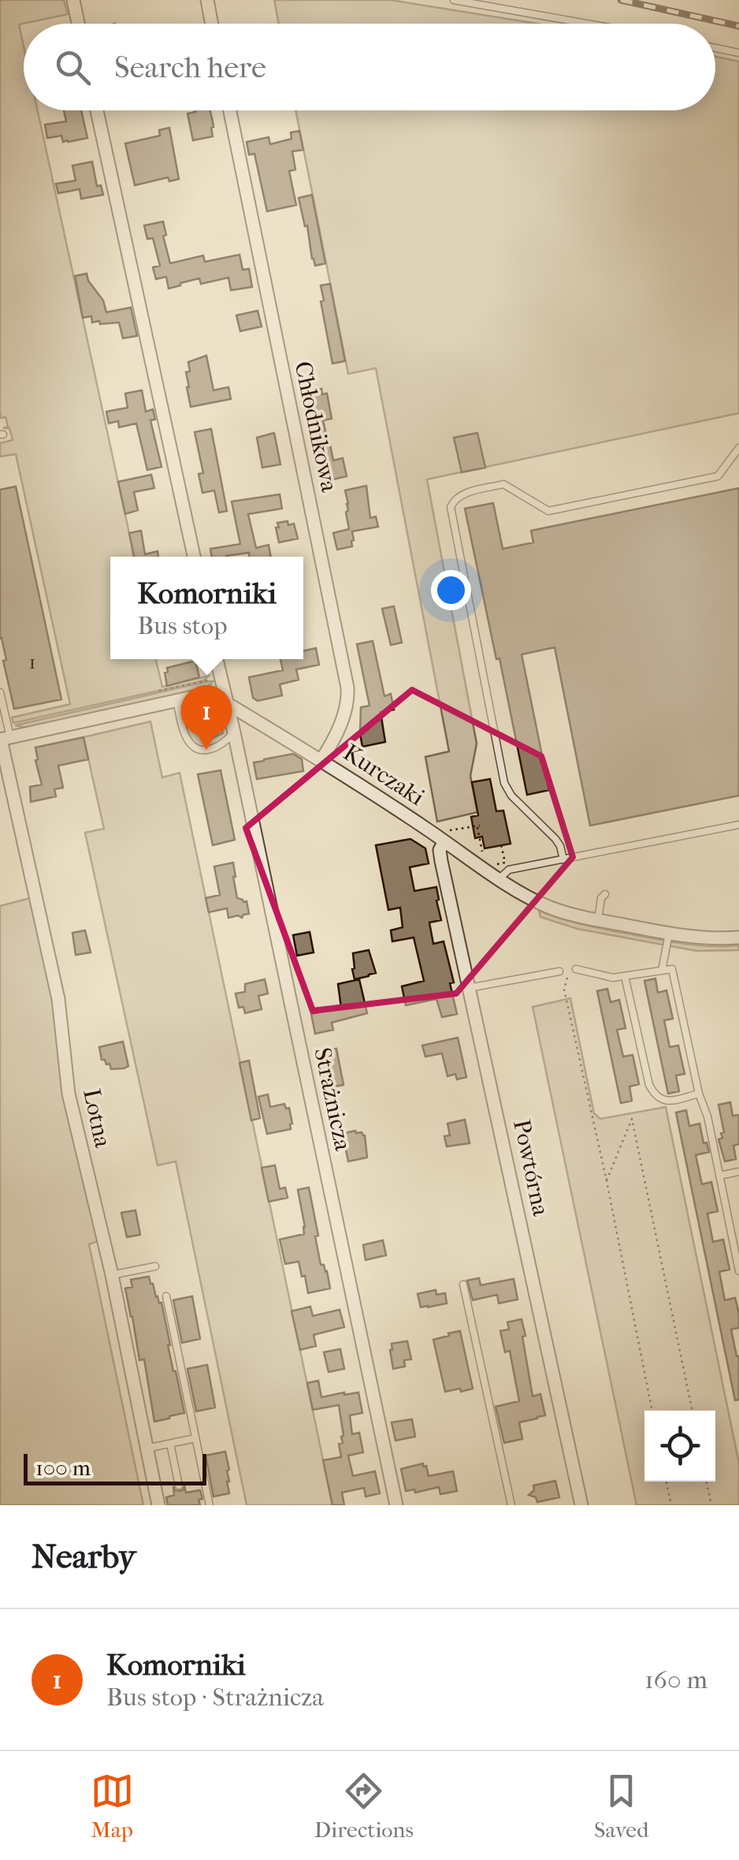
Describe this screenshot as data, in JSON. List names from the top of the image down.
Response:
{
  "streets": {
    "street": [
      "Chłodnikowa",
      "Kurczaki",
      "Strażnicza",
      "Lotna",
      "Powtórna"
    ]
  },
  "crossings": [
    ["Chłodnikowa", "Kurczaki"],
    ["Kurczaki", "Strażnicza"],
    ["Kurczaki", "Lotna"],
    ["Kurczaki", "Powtórna"]
  ],
  "house_numbers": ["1"],
  "scale_bar": "100 m",
  "page": {
    "search": "Search here",
    "popup": ["Komorniki", "Bus stop"],
    "pins": "1",
    "scale": "100 m",
    "heading": "Nearby",
    "list": [
      {
        "mark": "1",
        "name": "Komorniki",
        "note": "Bus stop · Strażnicza",
        "value": "160 m"
      }
    ],
    "nav": ["Map", "Directions", "Saved"]
  }
}
